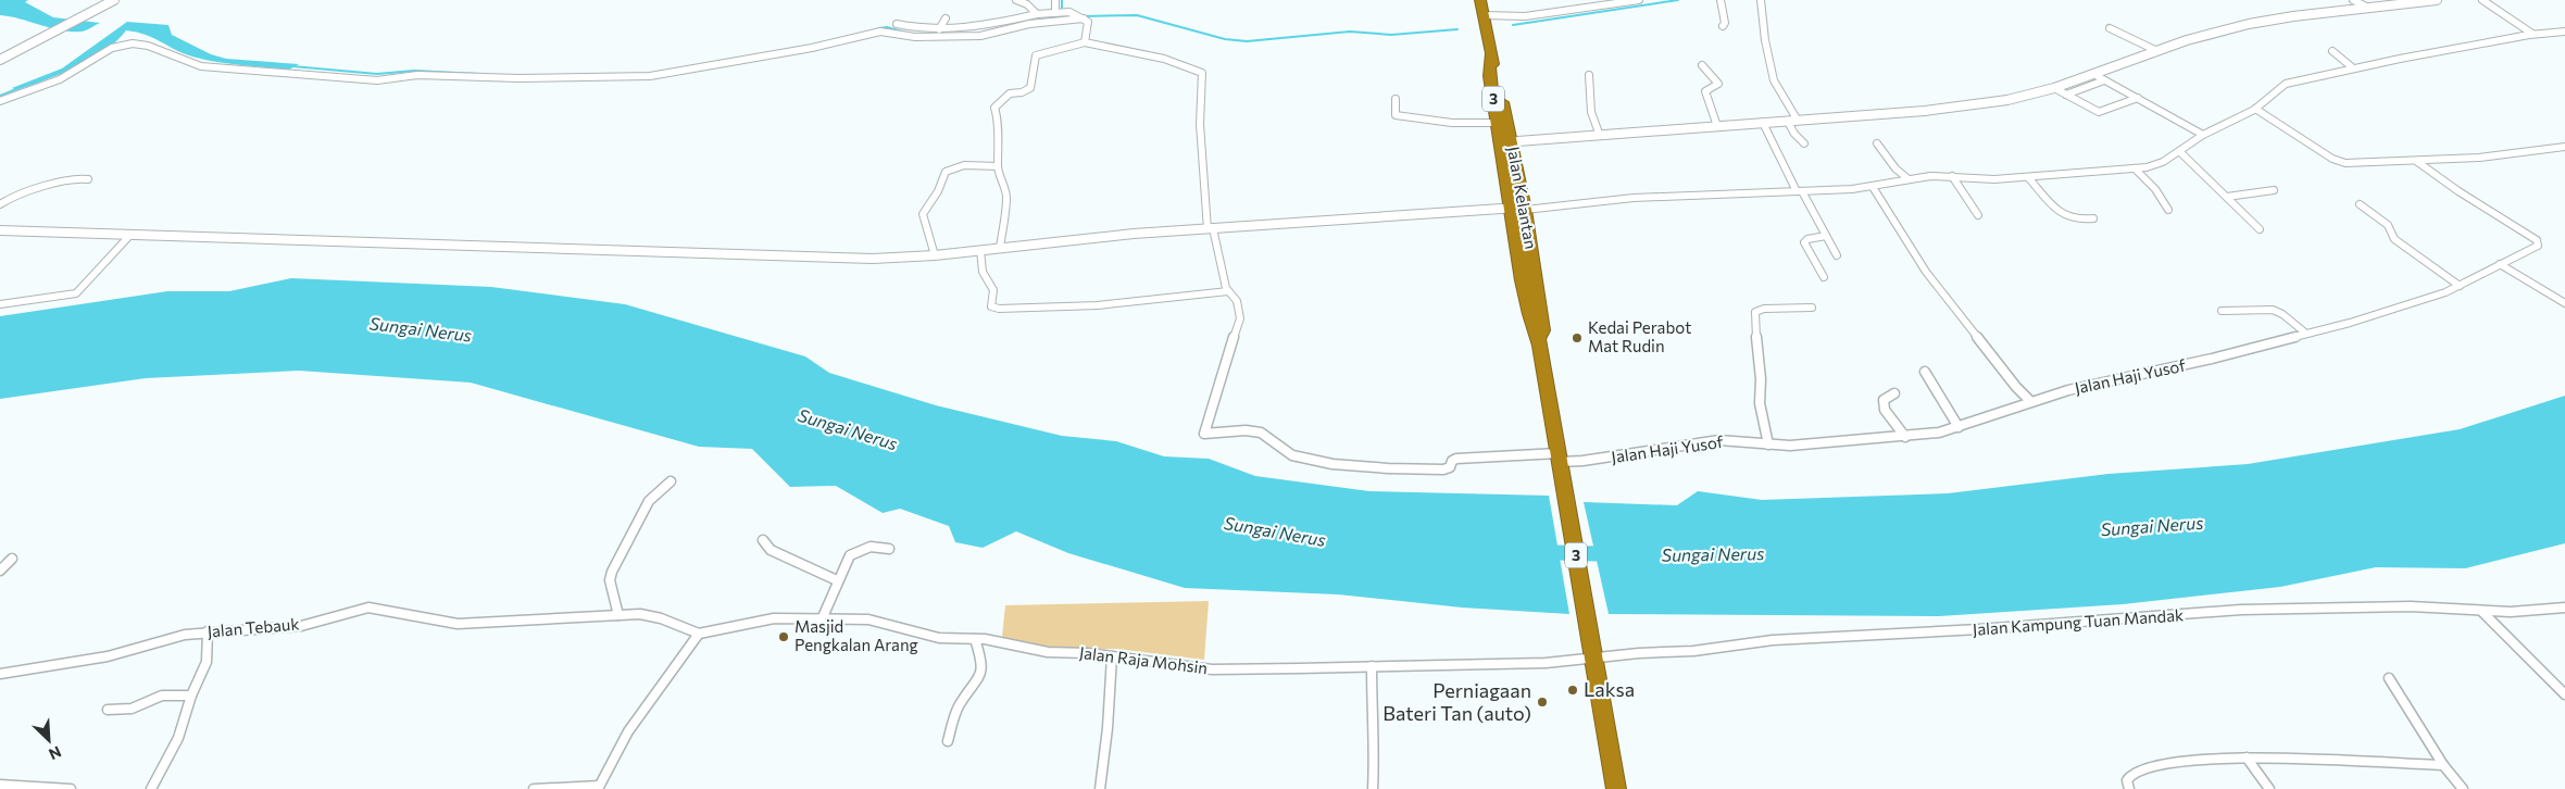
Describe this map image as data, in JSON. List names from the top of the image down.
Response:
{
  "streets": {
    "highway": ["3", "Jalan Kelantan"],
    "street": [
      "Jalan Haji Yusof",
      "Jalan Kampung Tuan Mandak",
      "Jalan Tebauk",
      "Jalan Raja Mohsin"
    ]
  },
  "crossings": [
    ["3", "Jalan Kelantan"],
    ["3", "Jalan Kampung Tuan Mandak"],
    ["3", "Jalan Raja Mohsin"],
    ["Jalan Kelantan", "Jalan Haji Yusof"],
    ["Jalan Kelantan", "Jalan Kampung Tuan Mandak"],
    ["Jalan Kelantan", "Jalan Raja Mohsin"],
    ["Jalan Kampung Tuan Mandak", "Jalan Raja Mohsin"],
    ["Jalan Tebauk", "Jalan Raja Mohsin"]
  ],
  "water": ["Sungai Nerus"],
  "places": [
    "Kedai Perabot Mat Rudin",
    "Masjid Pengkalan Arang",
    "Laksa",
    "Perniagaan Bateri Tan (auto)"
  ],
  "north": "bottom right"
}
